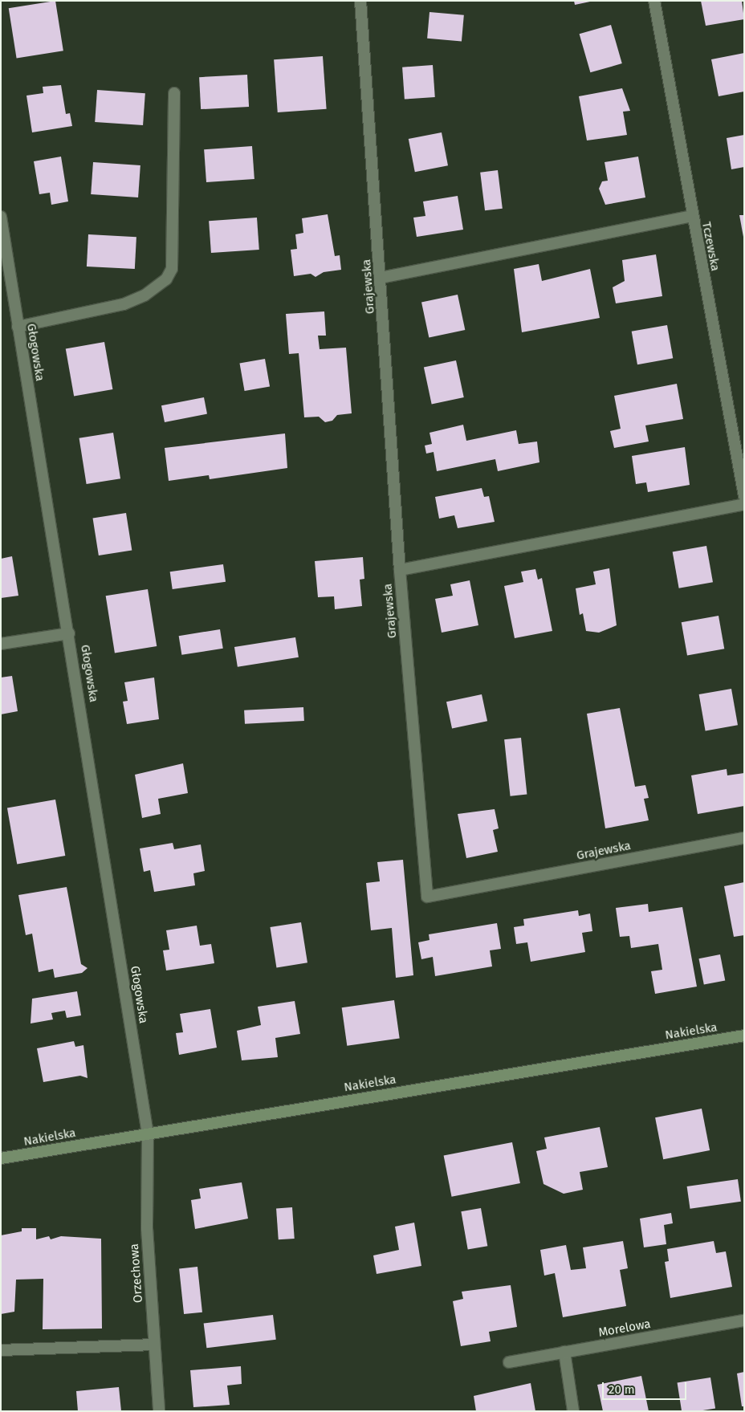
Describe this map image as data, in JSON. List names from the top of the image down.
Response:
{
  "streets": {
    "main road": ["Nakielska"],
    "street": [
      "Tczewska",
      "Grajewska",
      "Głogowska",
      "Orzechowa",
      "Morelowa"
    ]
  },
  "crossings": [
    ["Głogowska", "Nakielska"],
    ["Głogowska", "Orzechowa"],
    ["Nakielska", "Orzechowa"]
  ],
  "scale_bar": "20 m"
}
